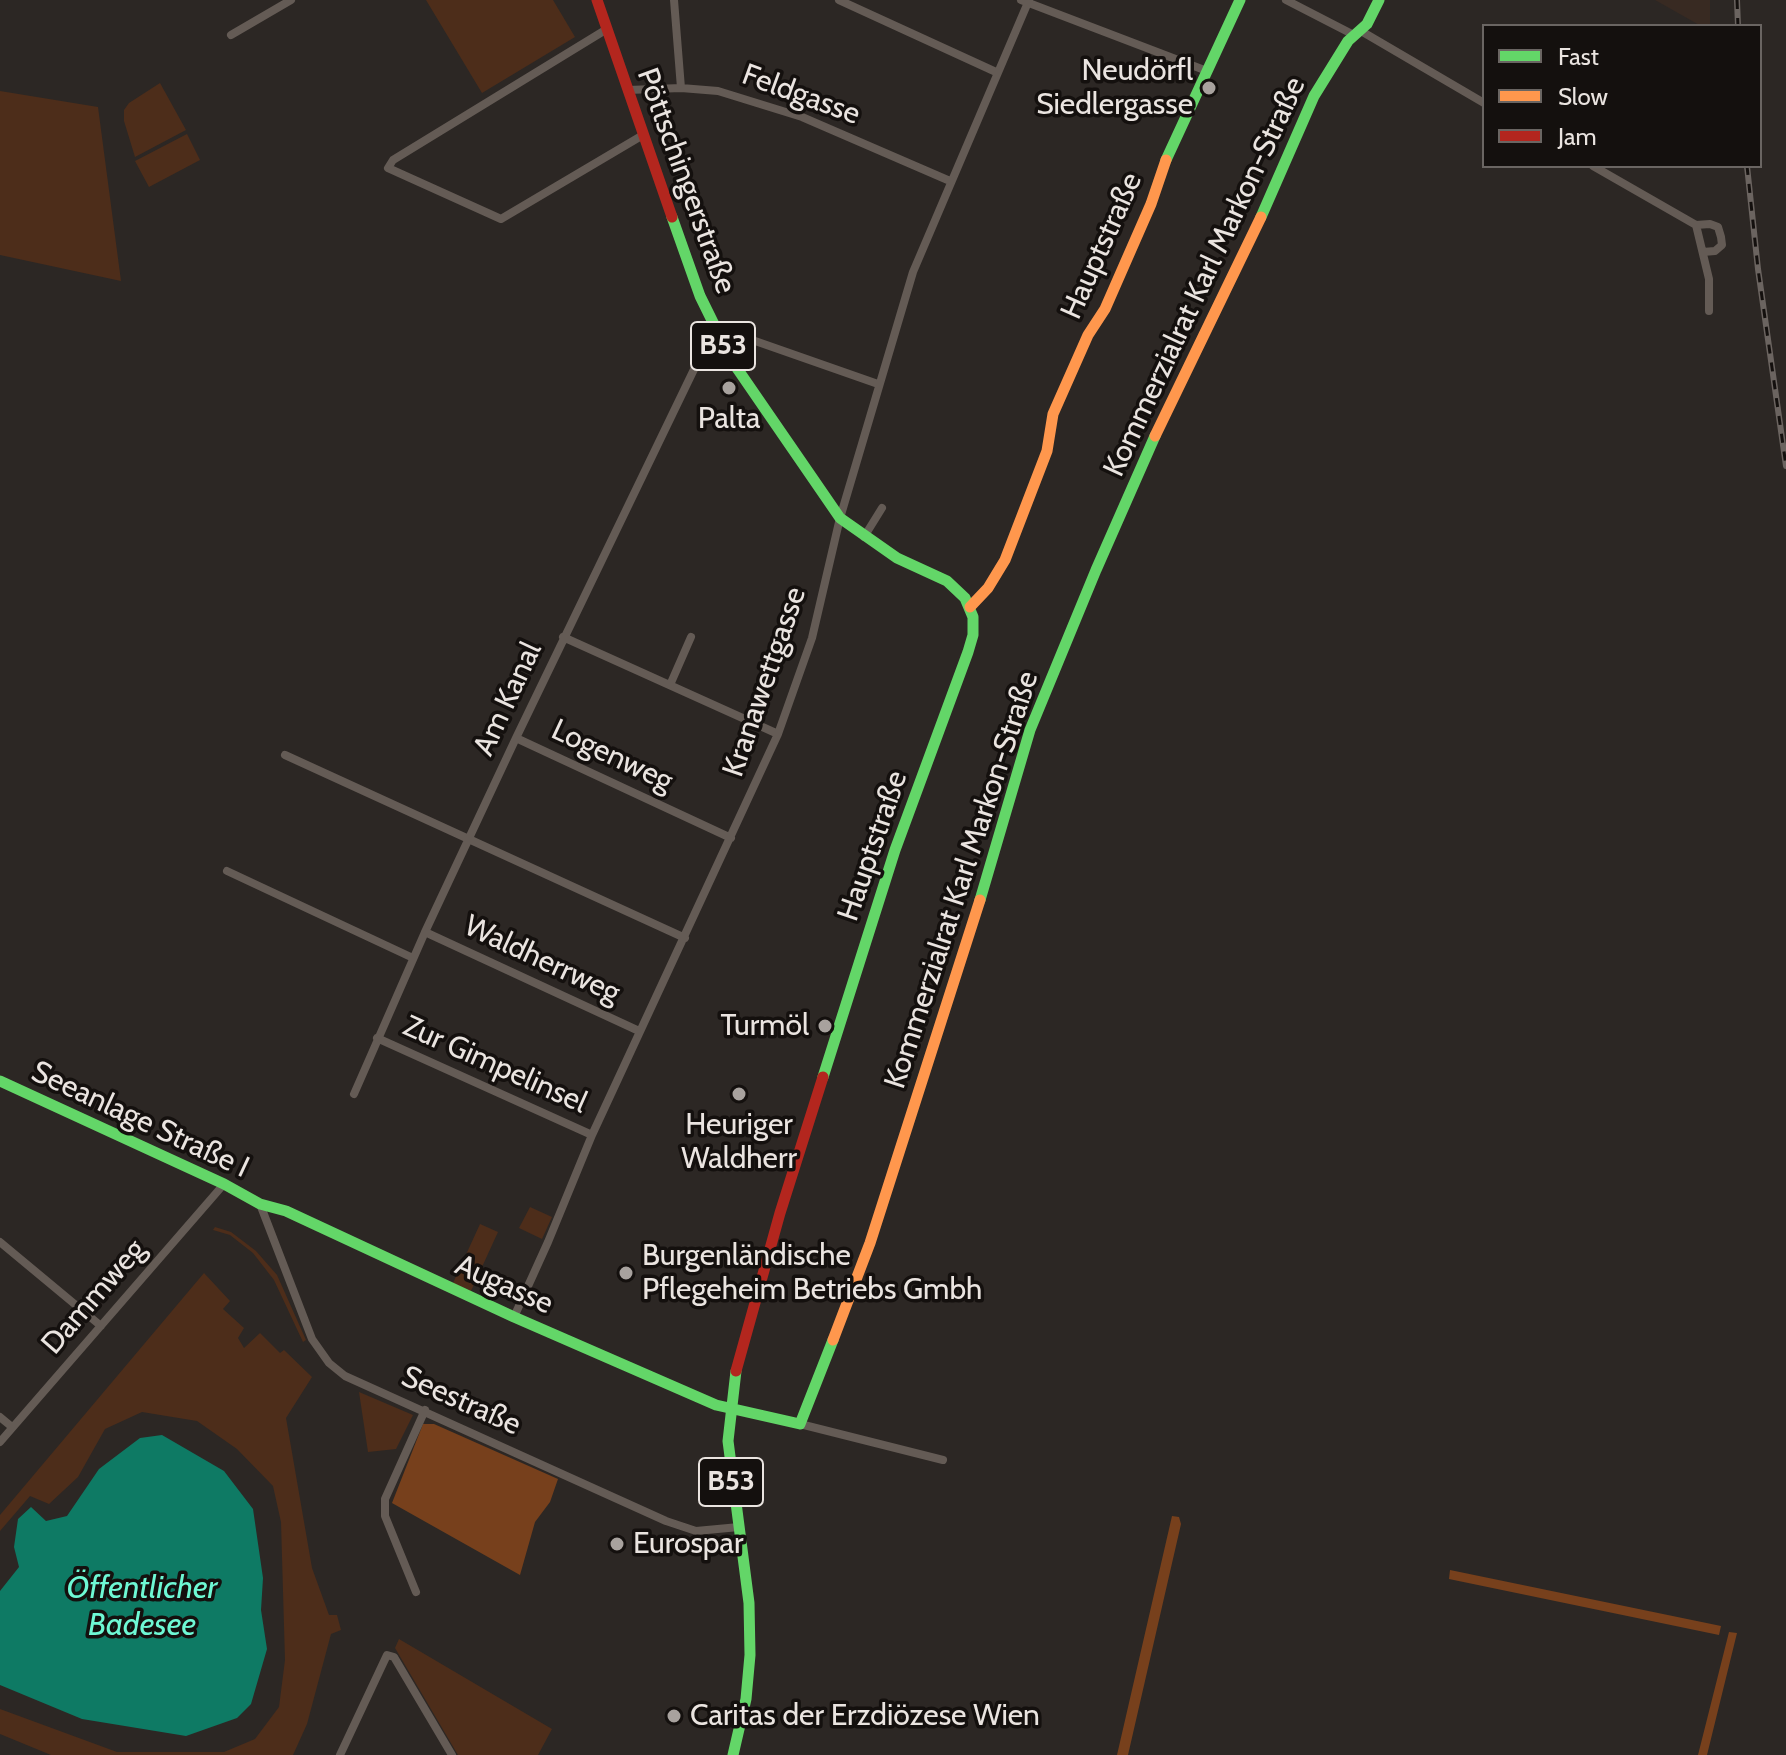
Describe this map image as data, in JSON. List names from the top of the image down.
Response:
{
  "streets": {
    "street": [
      "Feldgasse",
      "Pöttschingerstraße",
      "Hauptstraße",
      "Kommerzialrat Karl Markon-Straße",
      "B53",
      "Kranawettgasse",
      "Am Kanal",
      "Logenweg",
      "Waldherrweg",
      "Zur Gimpelinsel",
      "Seeanlage Straße I",
      "Augasse",
      "Dammweg",
      "Seestraße"
    ]
  },
  "crossings": [
    ["Feldgasse", "Pöttschingerstraße"],
    ["Feldgasse", "Kranawettgasse"],
    ["Pöttschingerstraße", "Hauptstraße"],
    ["Pöttschingerstraße", "Kranawettgasse"],
    ["Pöttschingerstraße", "Am Kanal"],
    ["Hauptstraße", "Augasse"],
    ["Hauptstraße", "Seestraße"],
    ["Kranawettgasse", "Logenweg"],
    ["Kranawettgasse", "Waldherrweg"],
    ["Kranawettgasse", "Zur Gimpelinsel"],
    ["Kranawettgasse", "Augasse"],
    ["Am Kanal", "Logenweg"],
    ["Am Kanal", "Waldherrweg"],
    ["Am Kanal", "Zur Gimpelinsel"],
    ["Seeanlage Straße I", "Augasse"],
    ["Seeanlage Straße I", "Dammweg"],
    ["Seeanlage Straße I", "Seestraße"],
    ["Augasse", "Seestraße"]
  ],
  "water": ["Öffentlicher Badesee"],
  "places": [
    "Neudörfl Siedlergasse",
    "Palta",
    "Turmöl",
    "Heuriger Waldherr",
    "Burgenländische Pflegeheim Betriebs Gmbh",
    "Eurospar",
    "Caritas der Erzdiözese Wien"
  ],
  "legend": ["Fast", "Slow", "Jam"]
}
